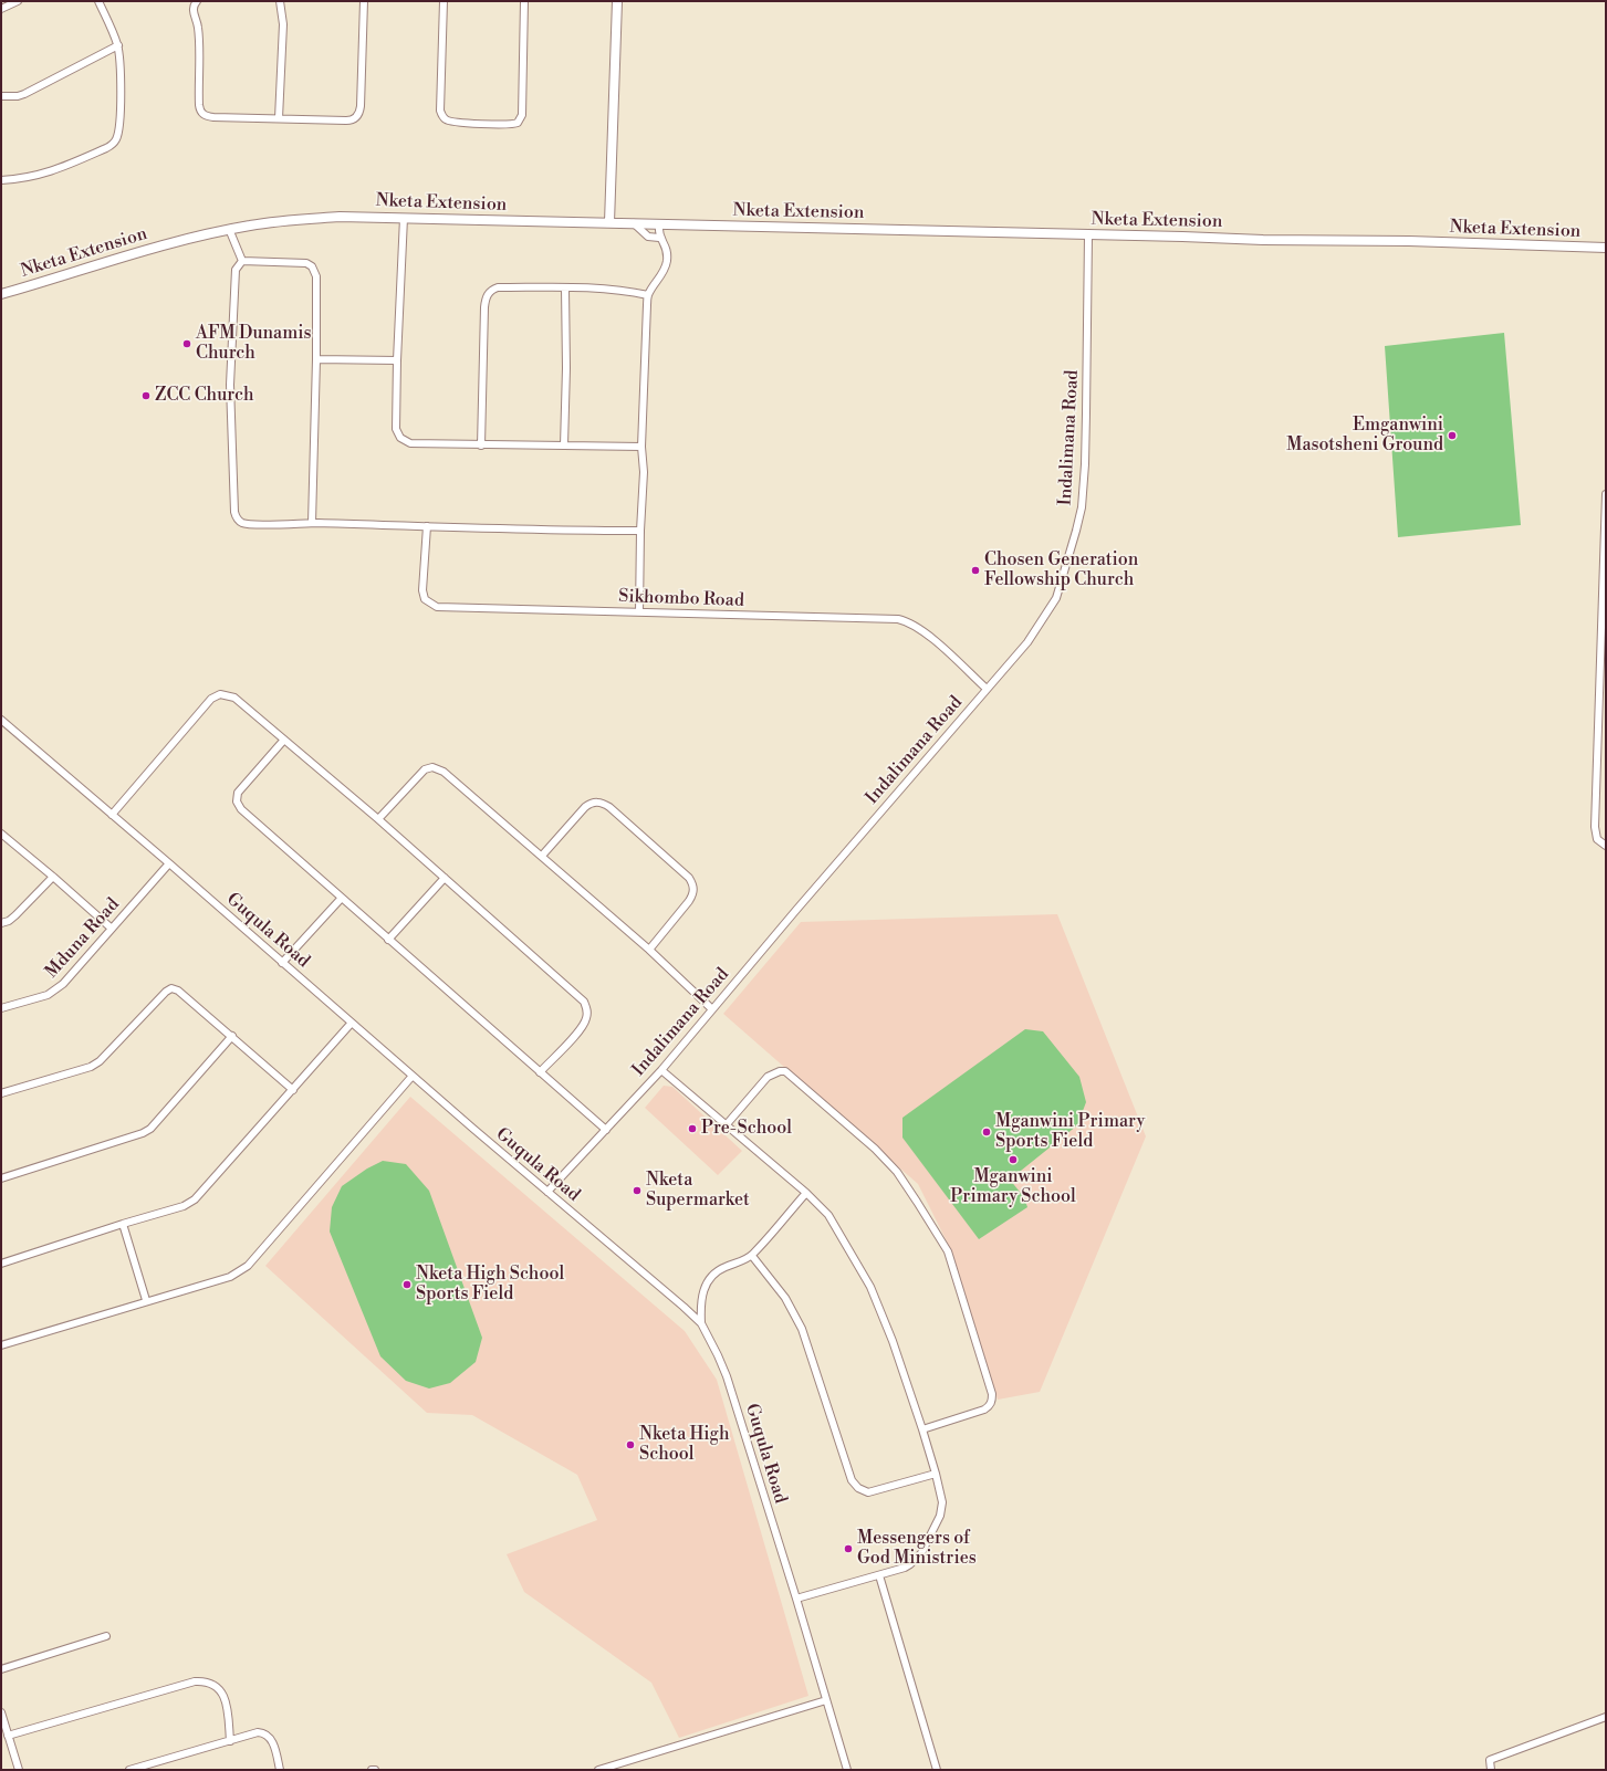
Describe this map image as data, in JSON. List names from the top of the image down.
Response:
{
  "streets": {
    "street": [
      "Nketa Extension",
      "Indalimana Road",
      "Sikhombo Road",
      "Guqula Road",
      "Mduna Road"
    ]
  },
  "crossings": [
    ["Nketa Extension", "Indalimana Road"],
    ["Indalimana Road", "Sikhombo Road"],
    ["Indalimana Road", "Guqula Road"],
    ["Guqula Road", "Mduna Road"]
  ],
  "places": [
    "AFM Dunamis Church",
    "ZCC Church",
    "Emganwini Masotsheni Ground",
    "Chosen Generation Fellowship Church",
    "Pre-School",
    "Mganwini Primary Sports Field",
    "Mganwini Primary School",
    "Nketa Supermarket",
    "Nketa High School Sports Field",
    "Nketa High School",
    "Messengers of God Ministries"
  ]
}
